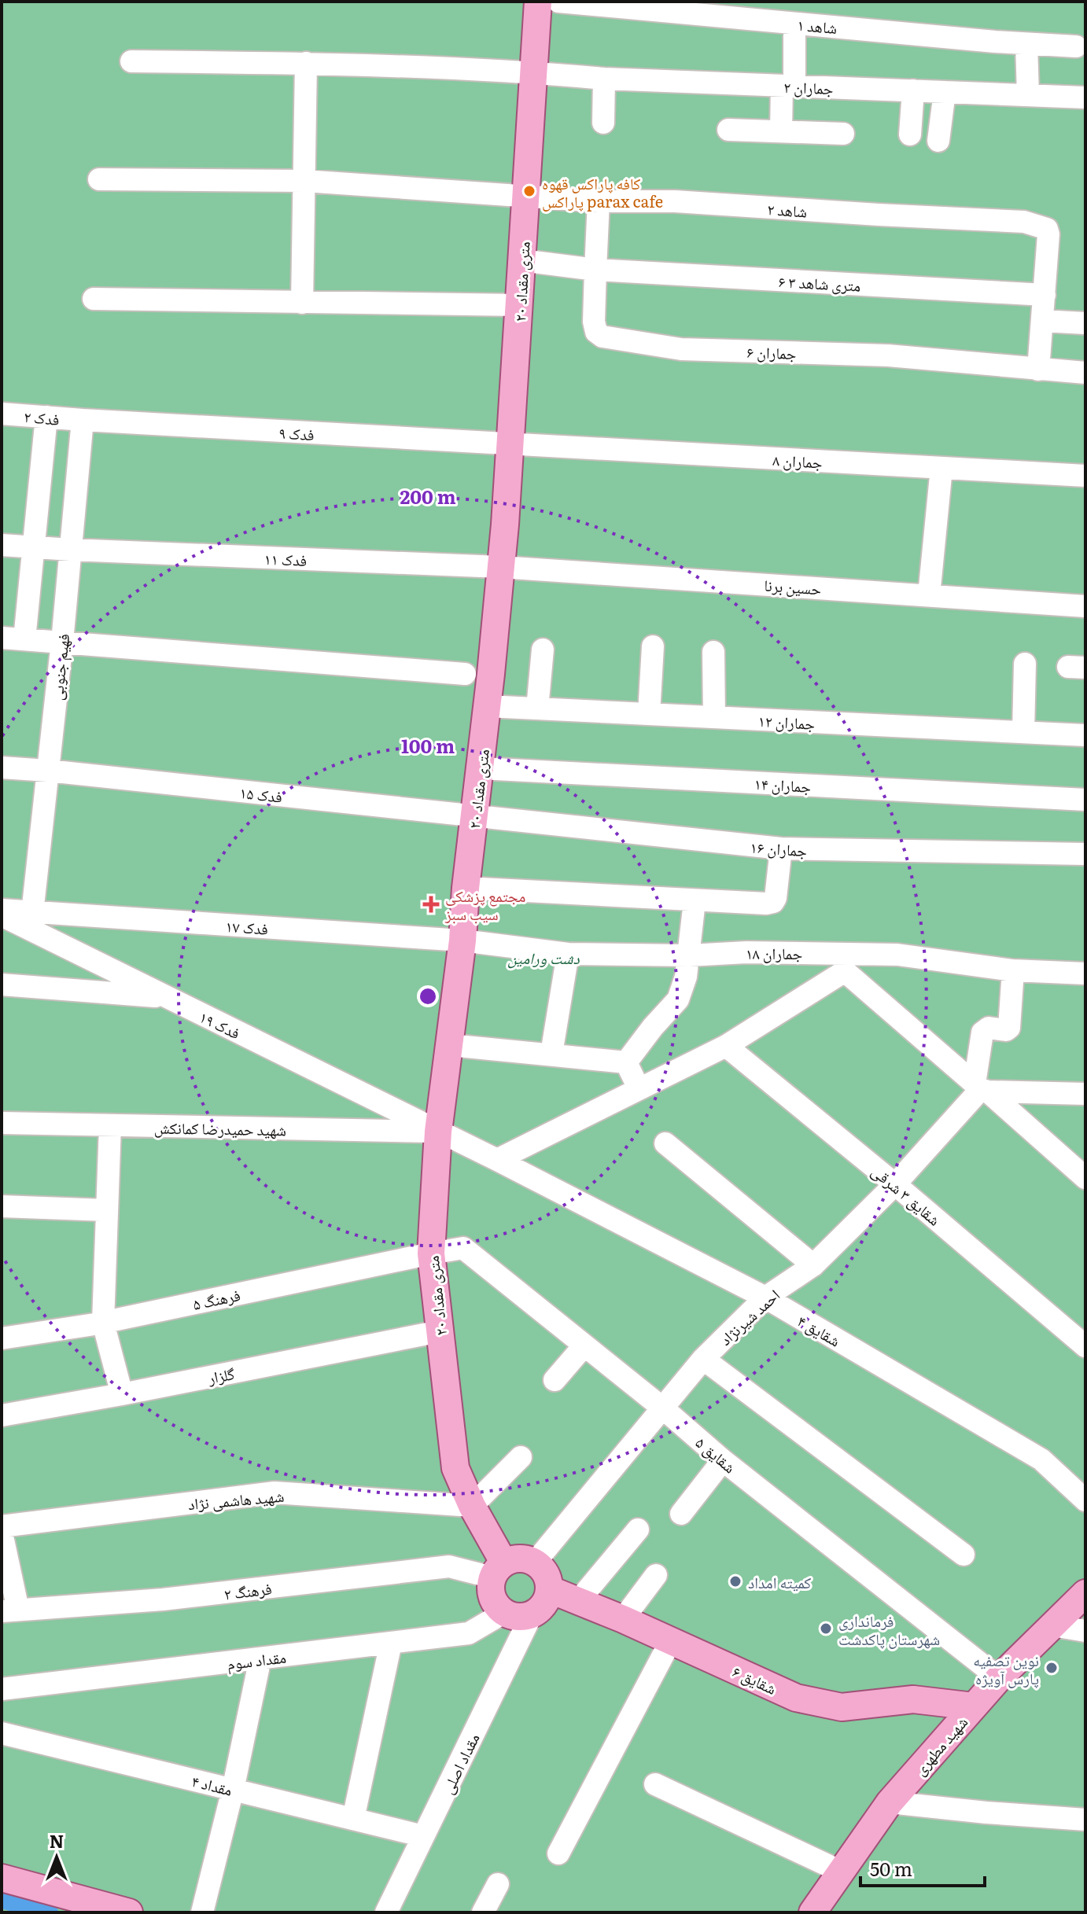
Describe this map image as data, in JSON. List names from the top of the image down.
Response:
{
  "streets": {
    "main road": ["۲۰ متری مقداد", "شقایق ۶", "شهید مطهری"],
    "street": [
      "شاهد ۱",
      "جماران ۲",
      "شاهد ۲",
      "۶ متری شاهد ۳",
      "جماران ۶",
      "فدک ۲",
      "فدک ۹",
      "جماران ۸",
      "فدک ۱۱",
      "حسین برنا",
      "فهیم جنوبی",
      "جماران ۱۲",
      "جماران ۱۴",
      "فدک ۱۵",
      "جماران ۱۶",
      "فدک ۱۷",
      "جماران ۱۸",
      "فدک ۱۹",
      "شهید حمیدرضا کمانکش",
      "شقایق ۳ شرقی",
      "فرهنگ ۵",
      "احمد شیرنژاد",
      "شقایق ۴",
      "گلزار",
      "شقایق ۵",
      "شهید هاشمی نژاد",
      "فرهنگ ۲",
      "مقداد سوم",
      "مقداد اصلی",
      "مقداد ۴"
    ]
  },
  "crossings": [
    ["جماران ۲", "۲۰ متری مقداد"],
    ["شاهد ۲", "۲۰ متری مقداد"],
    ["شاهد ۲", "۶ متری شاهد ۳"],
    ["۲۰ متری مقداد", "فدک ۹"],
    ["۲۰ متری مقداد", "جماران ۸"],
    ["۲۰ متری مقداد", "فدک ۱۱"],
    ["۲۰ متری مقداد", "حسین برنا"],
    ["۲۰ متری مقداد", "جماران ۱۲"],
    ["۲۰ متری مقداد", "جماران ۱۴"],
    ["۲۰ متری مقداد", "فدک ۱۵"],
    ["۲۰ متری مقداد", "جماران ۱۶"],
    ["۲۰ متری مقداد", "فدک ۱۷"],
    ["۲۰ متری مقداد", "جماران ۱۸"],
    ["۲۰ متری مقداد", "فدک ۱۹"],
    ["۲۰ متری مقداد", "شهید حمیدرضا کمانکش"],
    ["۲۰ متری مقداد", "فرهنگ ۵"],
    ["۲۰ متری مقداد", "احمد شیرنژاد"],
    ["۲۰ متری مقداد", "شقایق ۴"],
    ["۲۰ متری مقداد", "گلزار"],
    ["۲۰ متری مقداد", "شقایق ۵"],
    ["۲۰ متری مقداد", "شهید هاشمی نژاد"],
    ["۲۰ متری مقداد", "فرهنگ ۲"],
    ["۲۰ متری مقداد", "مقداد سوم"],
    ["۲۰ متری مقداد", "شقایق ۶"],
    ["۲۰ متری مقداد", "مقداد اصلی"],
    ["۶ متری شاهد ۳", "جماران ۶"],
    ["فدک ۲", "فدک ۹"],
    ["فدک ۲", "فهیم جنوبی"],
    ["فدک ۹", "جماران ۸"],
    ["فدک ۹", "فهیم جنوبی"],
    ["فدک ۱۱", "حسین برنا"],
    ["فدک ۱۱", "فهیم جنوبی"],
    ["فهیم جنوبی", "فدک ۱۵"],
    ["فهیم جنوبی", "فدک ۱۷"],
    ["فدک ۱۵", "جماران ۱۶"],
    ["فدک ۱۷", "جماران ۱۸"],
    ["فدک ۱۹", "شهید حمیدرضا کمانکش"],
    ["فدک ۱۹", "شقایق ۴"],
    ["شهید حمیدرضا کمانکش", "شقایق ۴"],
    ["شقایق ۳ شرقی", "احمد شیرنژاد"],
    ["فرهنگ ۵", "شقایق ۵"],
    ["احمد شیرنژاد", "شقایق ۴"],
    ["احمد شیرنژاد", "شقایق ۵"],
    ["احمد شیرنژاد", "فرهنگ ۲"],
    ["احمد شیرنژاد", "مقداد سوم"],
    ["احمد شیرنژاد", "شقایق ۶"],
    ["احمد شیرنژاد", "مقداد اصلی"],
    ["شقایق ۵", "شهید مطهری"],
    ["فرهنگ ۲", "مقداد سوم"],
    ["فرهنگ ۲", "شقایق ۶"],
    ["فرهنگ ۲", "مقداد اصلی"],
    ["مقداد سوم", "شقایق ۶"],
    ["مقداد سوم", "مقداد اصلی"],
    ["شقایق ۶", "شهید مطهری"],
    ["شقایق ۶", "مقداد اصلی"],
    ["مقداد اصلی", "مقداد ۴"]
  ],
  "parks": ["دشت ورامین"],
  "places": {
    "other": [
      "کافه پاراکس قهوه پاراکس parax cafe",
      "کمیته امداد",
      "فرمانداری شهرستان پاکدشت",
      "نوین تصفیه پارس آویژه"
    ],
    "health": ["مجتمع پزشکی سیب سبز"]
  },
  "scale_bar": "50 m",
  "north": "top",
  "rings": ["200 m", "100 m"]
}
